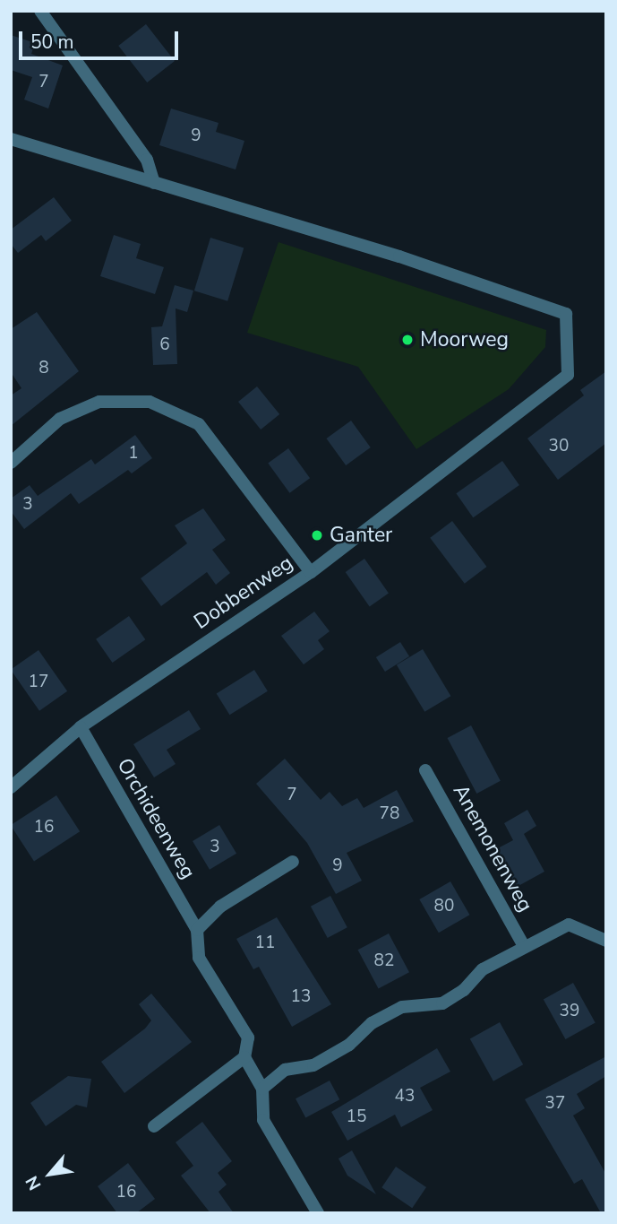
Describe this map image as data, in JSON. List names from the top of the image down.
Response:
{
  "streets": {
    "street": ["Dobbenweg", "Orchideenweg", "Anemonenweg"]
  },
  "crossings": [
    ["Dobbenweg", "Orchideenweg"],
    ["Orchideenweg", "Anemonenweg"]
  ],
  "places": ["Moorweg", "Ganter"],
  "house_numbers": [
    "7",
    "9",
    "6",
    "8",
    "30",
    "1",
    "3",
    "17",
    "7",
    "78",
    "16",
    "3",
    "9",
    "80",
    "11",
    "82",
    "13",
    "39",
    "43",
    "37",
    "15",
    "16"
  ],
  "scale_bar": "50 m",
  "north": "bottom left"
}
